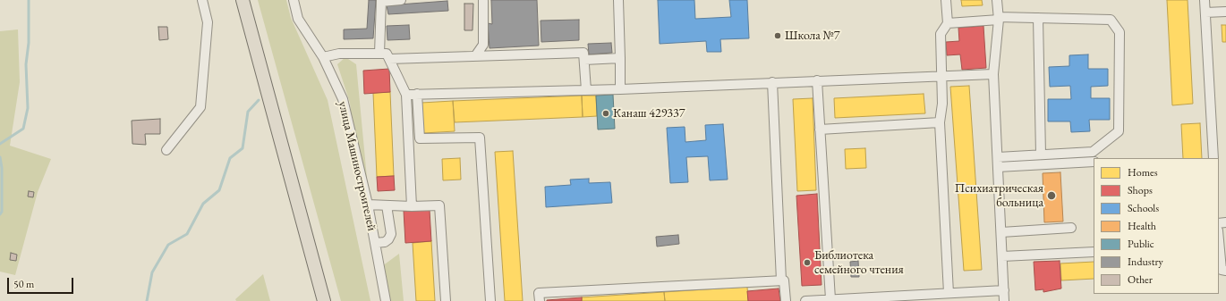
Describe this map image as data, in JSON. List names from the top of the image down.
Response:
{
  "streets": {
    "street": ["улица Машиностроителей"]
  },
  "places": [
    "Школа №7",
    "Канаш 429337",
    "Психиатрическая больница",
    "Библиотека семейного чтения"
  ],
  "legend": [
    "Homes",
    "Shops",
    "Schools",
    "Health",
    "Public",
    "Industry",
    "Other"
  ],
  "scale_bar": "50 m"
}
